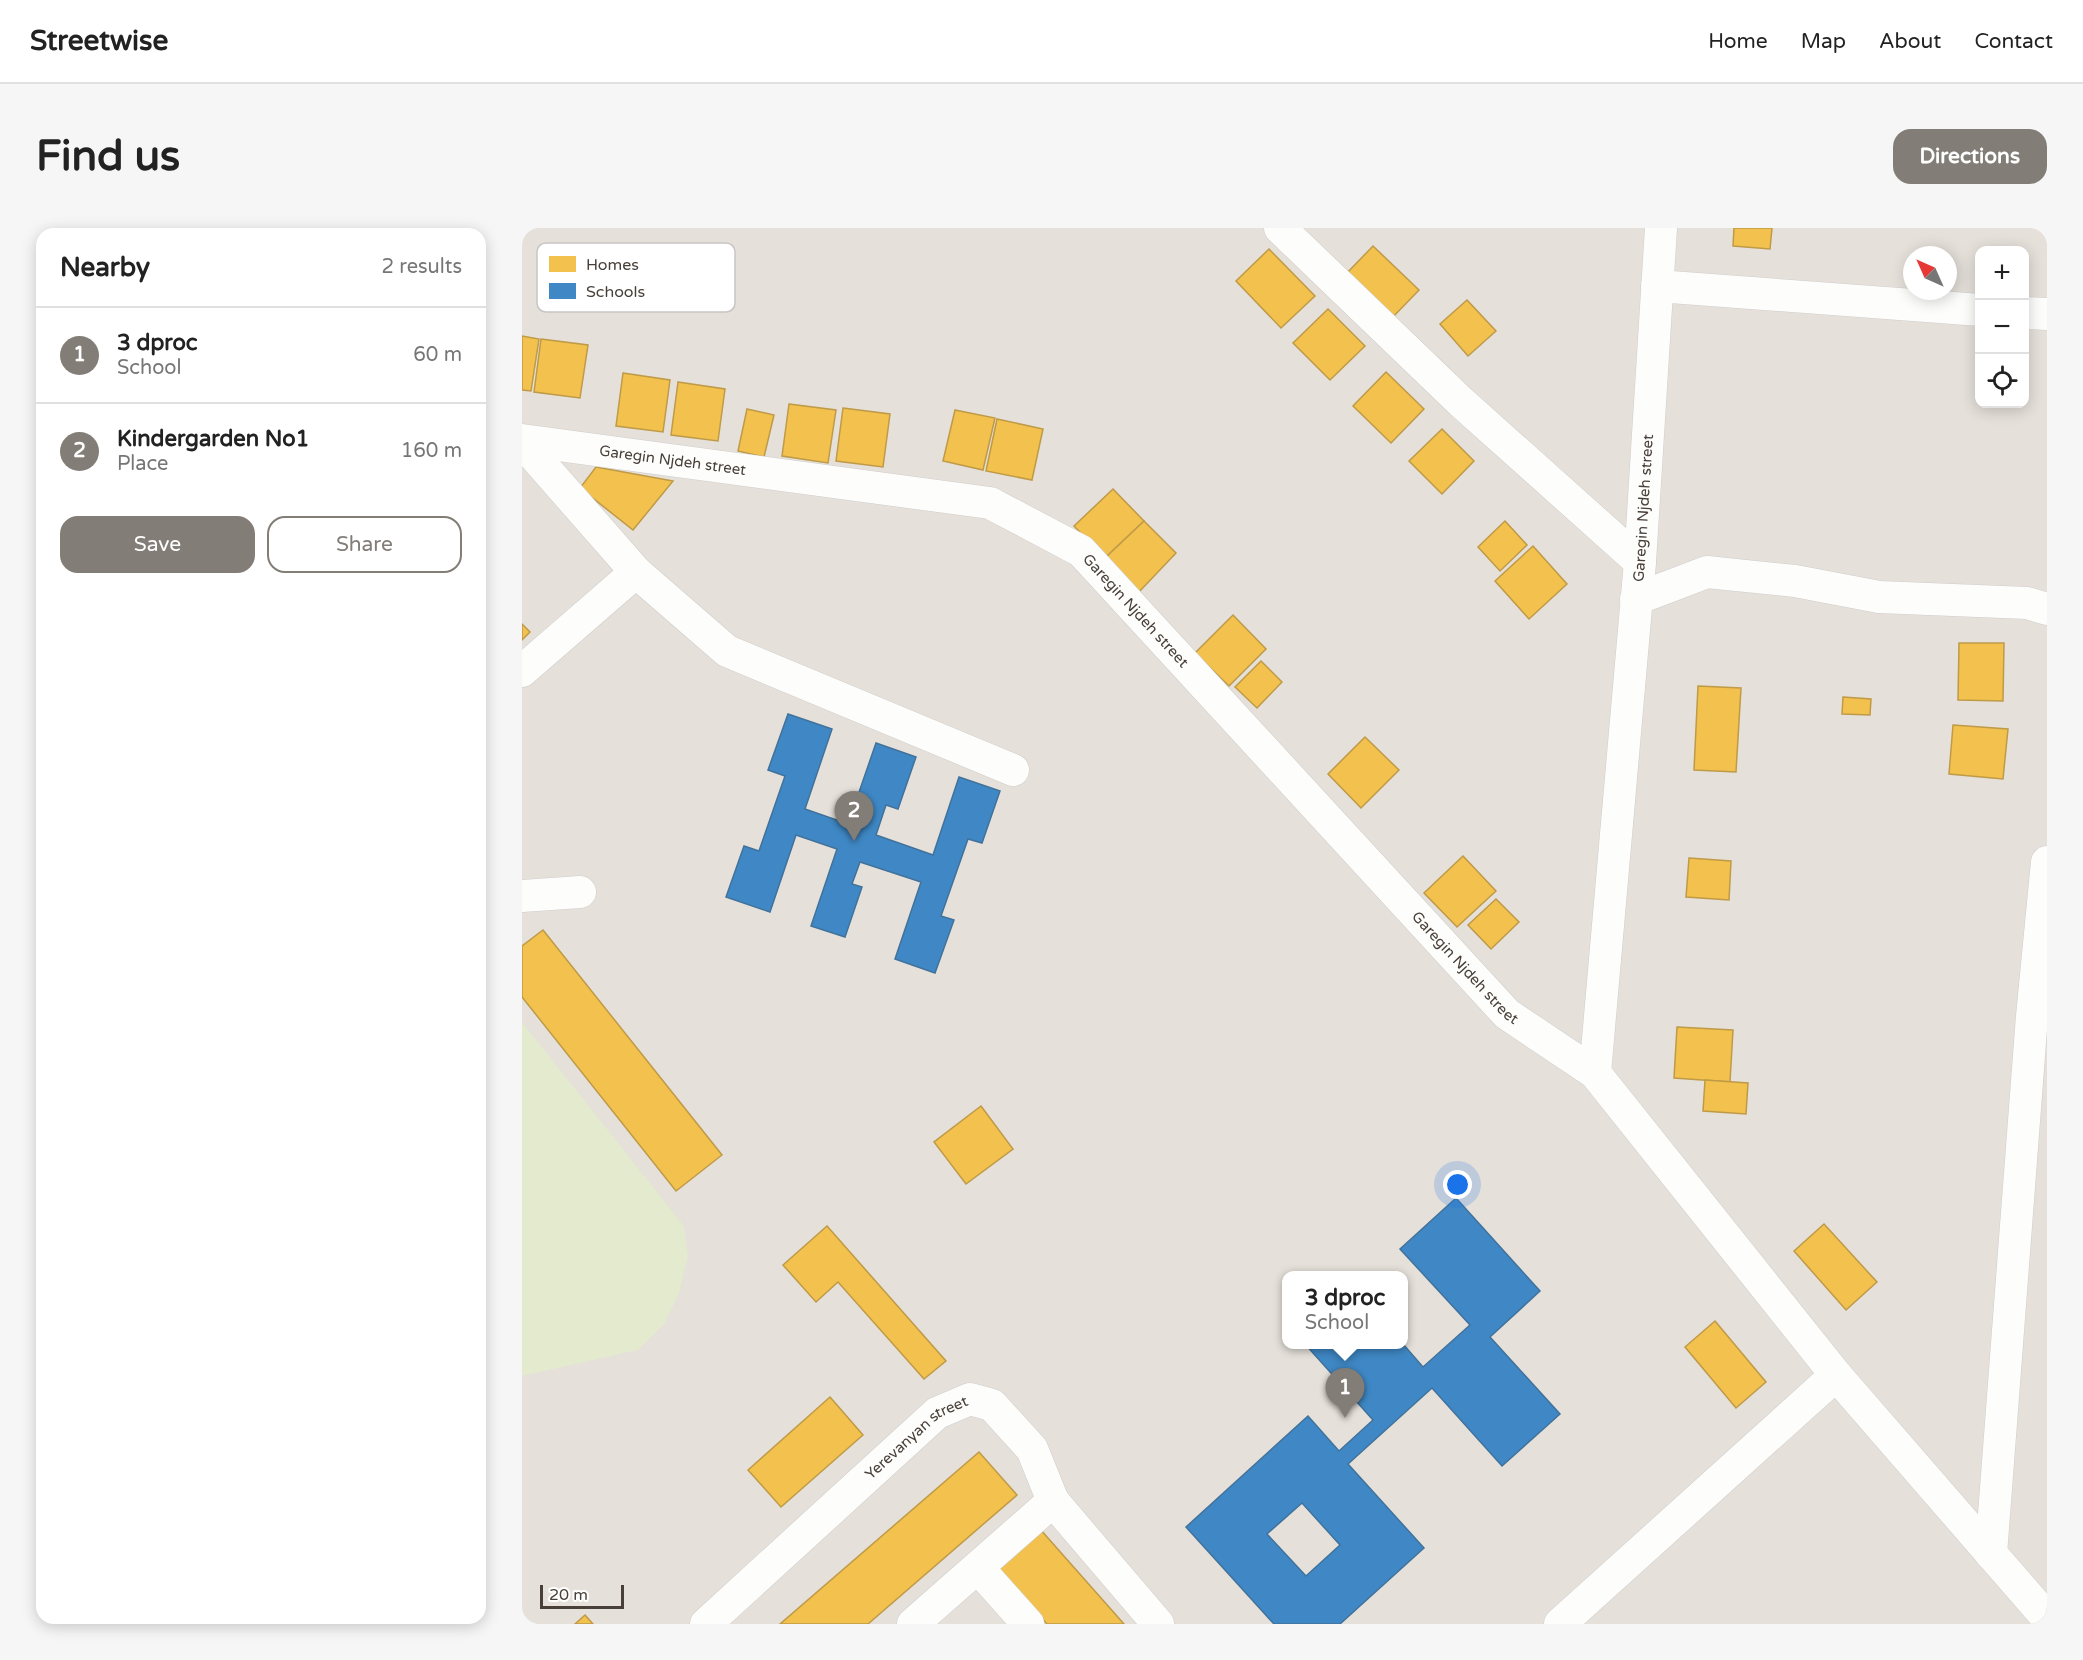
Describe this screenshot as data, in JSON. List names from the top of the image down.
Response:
{
  "streets": {
    "street": ["Garegin Njdeh street", "Yerevanyan street"]
  },
  "legend": ["Homes", "Schools"],
  "scale_bar": "20 m",
  "north": "top left",
  "page": {
    "header": "Streetwise",
    "nav": [
      "Home",
      "Map",
      "About",
      "Contact"
    ],
    "buttons": [
      "Directions",
      ["Save", "Share"]
    ],
    "title": "Find us",
    "heading": ["Nearby", "2 results"],
    "map_buttons": ["+", "−"],
    "list": [
      {
        "mark": "1",
        "name": "3 dproc",
        "note": "School",
        "value": "60 m"
      },
      {
        "mark": "2",
        "name": "Kindergarden No1",
        "note": "Place",
        "value": "160 m"
      }
    ],
    "pins": ["2", "1"],
    "popup": ["3 dproc", "School"],
    "scale": "20 m"
  }
}
